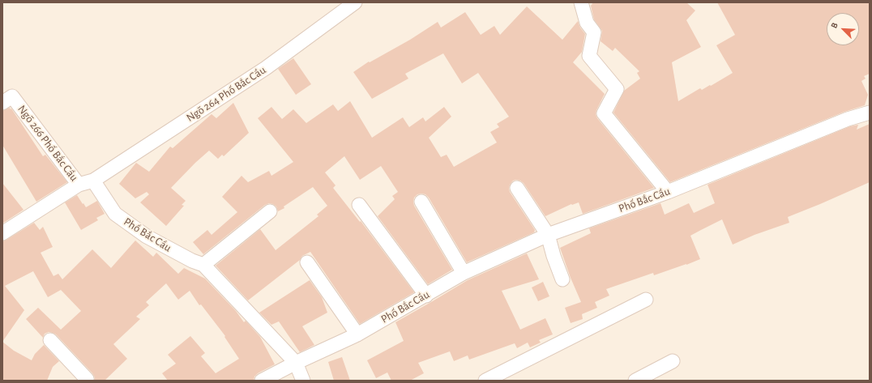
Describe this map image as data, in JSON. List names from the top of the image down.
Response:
{
  "streets": {
    "street": ["Ngõ 264 Phố Bắc Cầu", "Ngõ 266 Phố Bắc Cầu", "Phố Bắc Cầu"]
  },
  "crossings": [
    ["Ngõ 264 Phố Bắc Cầu", "Phố Bắc Cầu"]
  ],
  "north": "top left"
}
